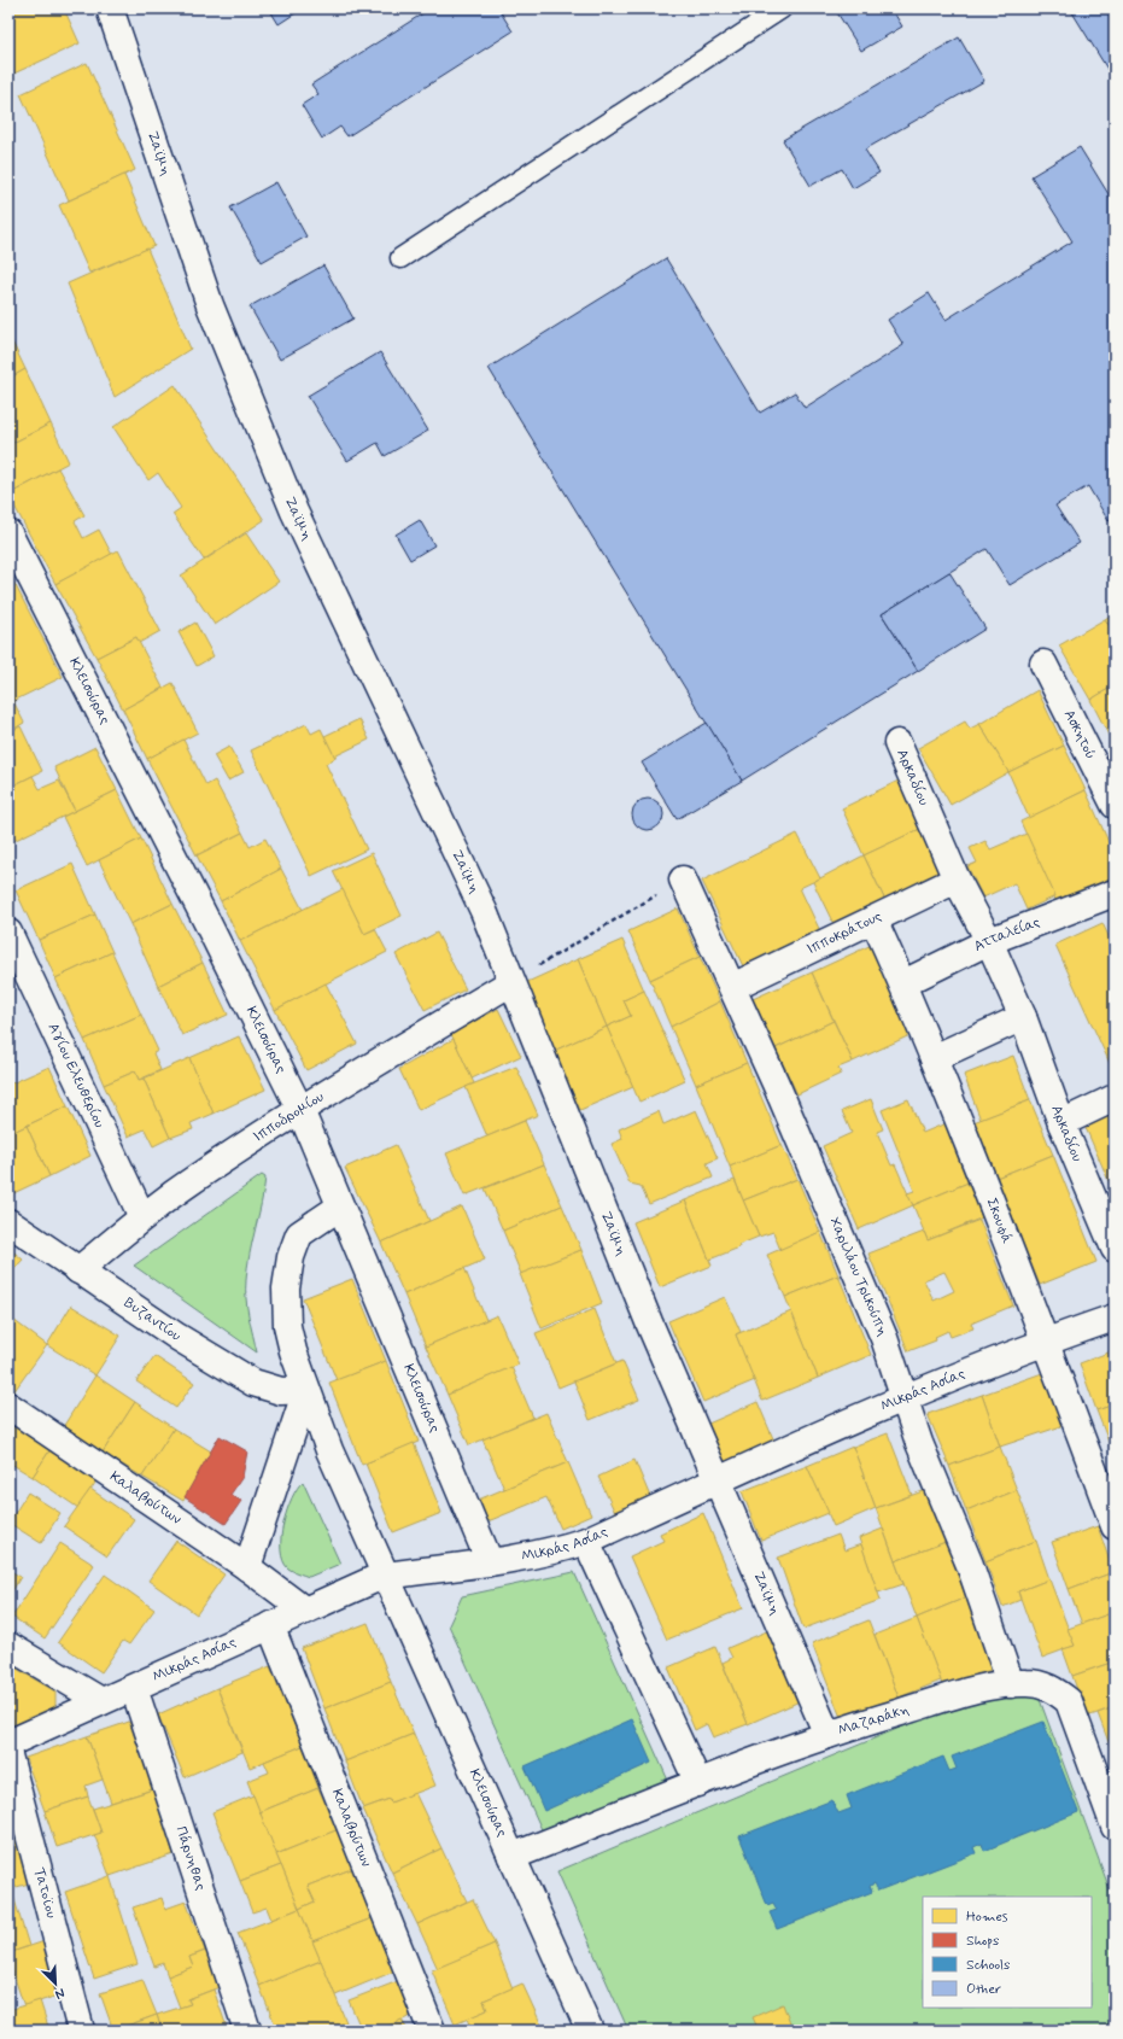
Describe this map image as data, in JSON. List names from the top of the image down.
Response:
{
  "streets": {
    "street": [
      "Ζαϊμη",
      "Κλεισούρας",
      "Ασκητού",
      "Αρκαδίου",
      "Ιπποκράτους",
      "Ατταλείας",
      "Αγίου Ελευθερίου",
      "Ιπποδρομίου",
      "Σκουφά",
      "Χαριλάου Τρικούπη",
      "Βυζαντίου",
      "Μικράς Ασίας",
      "Καλαβρύτων",
      "Μαζαράκη",
      "Πάρνηθας",
      "Τατοϊου"
    ]
  },
  "crossings": [
    ["Ζαϊμη", "Ιπποδρομίου"],
    ["Ζαϊμη", "Μικράς Ασίας"],
    ["Ζαϊμη", "Μαζαράκη"],
    ["Κλεισούρας", "Ιπποδρομίου"],
    ["Κλεισούρας", "Μικράς Ασίας"],
    ["Κλεισούρας", "Μαζαράκη"],
    ["Αρκαδίου", "Ιπποκράτους"],
    ["Αρκαδίου", "Ατταλείας"],
    ["Ιπποκράτους", "Σκουφά"],
    ["Ιπποκράτους", "Χαριλάου Τρικούπη"],
    ["Ατταλείας", "Σκουφά"],
    ["Αγίου Ελευθερίου", "Ιπποδρομίου"],
    ["Ιπποδρομίου", "Βυζαντίου"],
    ["Σκουφά", "Μικράς Ασίας"],
    ["Χαριλάου Τρικούπη", "Μικράς Ασίας"],
    ["Χαριλάου Τρικούπη", "Μαζαράκη"],
    ["Μικράς Ασίας", "Καλαβρύτων"],
    ["Μικράς Ασίας", "Πάρνηθας"]
  ],
  "legend": [
    "Homes",
    "Shops",
    "Schools",
    "Other"
  ],
  "north": "bottom right"
}
